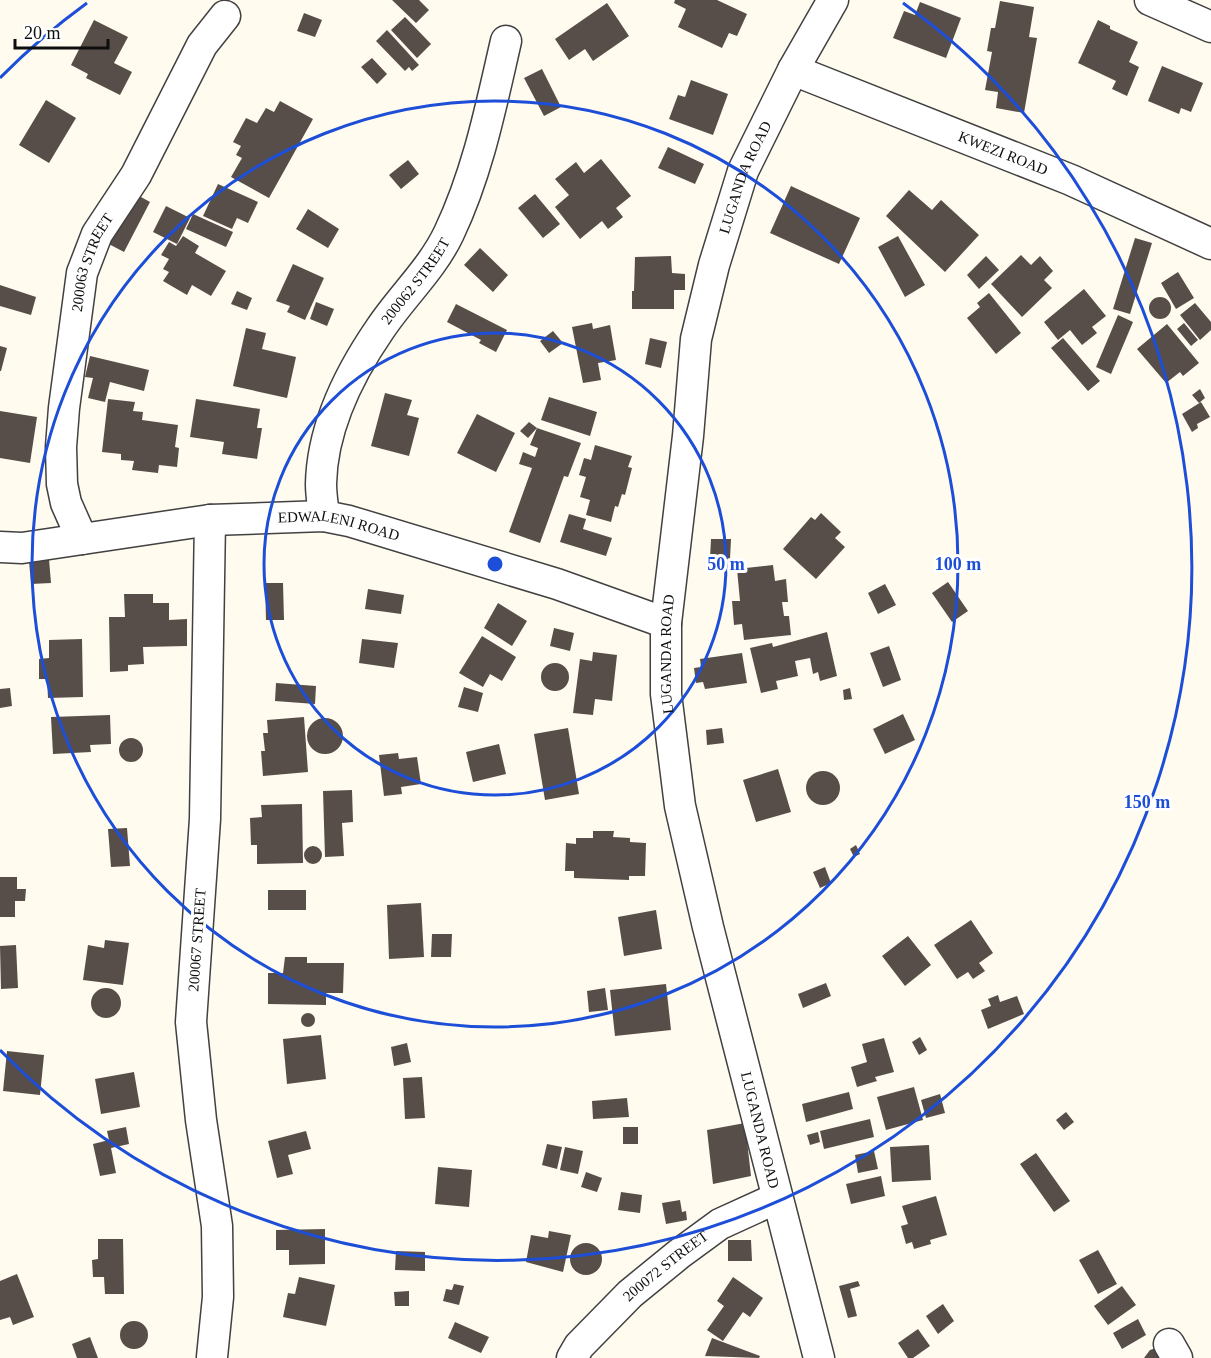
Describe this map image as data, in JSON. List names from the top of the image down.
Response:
{
  "streets": {
    "street": [
      "KWEZI ROAD",
      "LUGANDA ROAD",
      "200063 STREET",
      "200062 STREET",
      "EDWALENI ROAD",
      "200067 STREET",
      "200072 STREET"
    ]
  },
  "crossings": [
    ["KWEZI ROAD", "LUGANDA ROAD"],
    ["LUGANDA ROAD", "EDWALENI ROAD"],
    ["LUGANDA ROAD", "200072 STREET"],
    ["200063 STREET", "EDWALENI ROAD"],
    ["200062 STREET", "EDWALENI ROAD"],
    ["EDWALENI ROAD", "200067 STREET"]
  ],
  "scale_bar": "20 m",
  "rings": ["50 m", "100 m", "150 m"]
}
